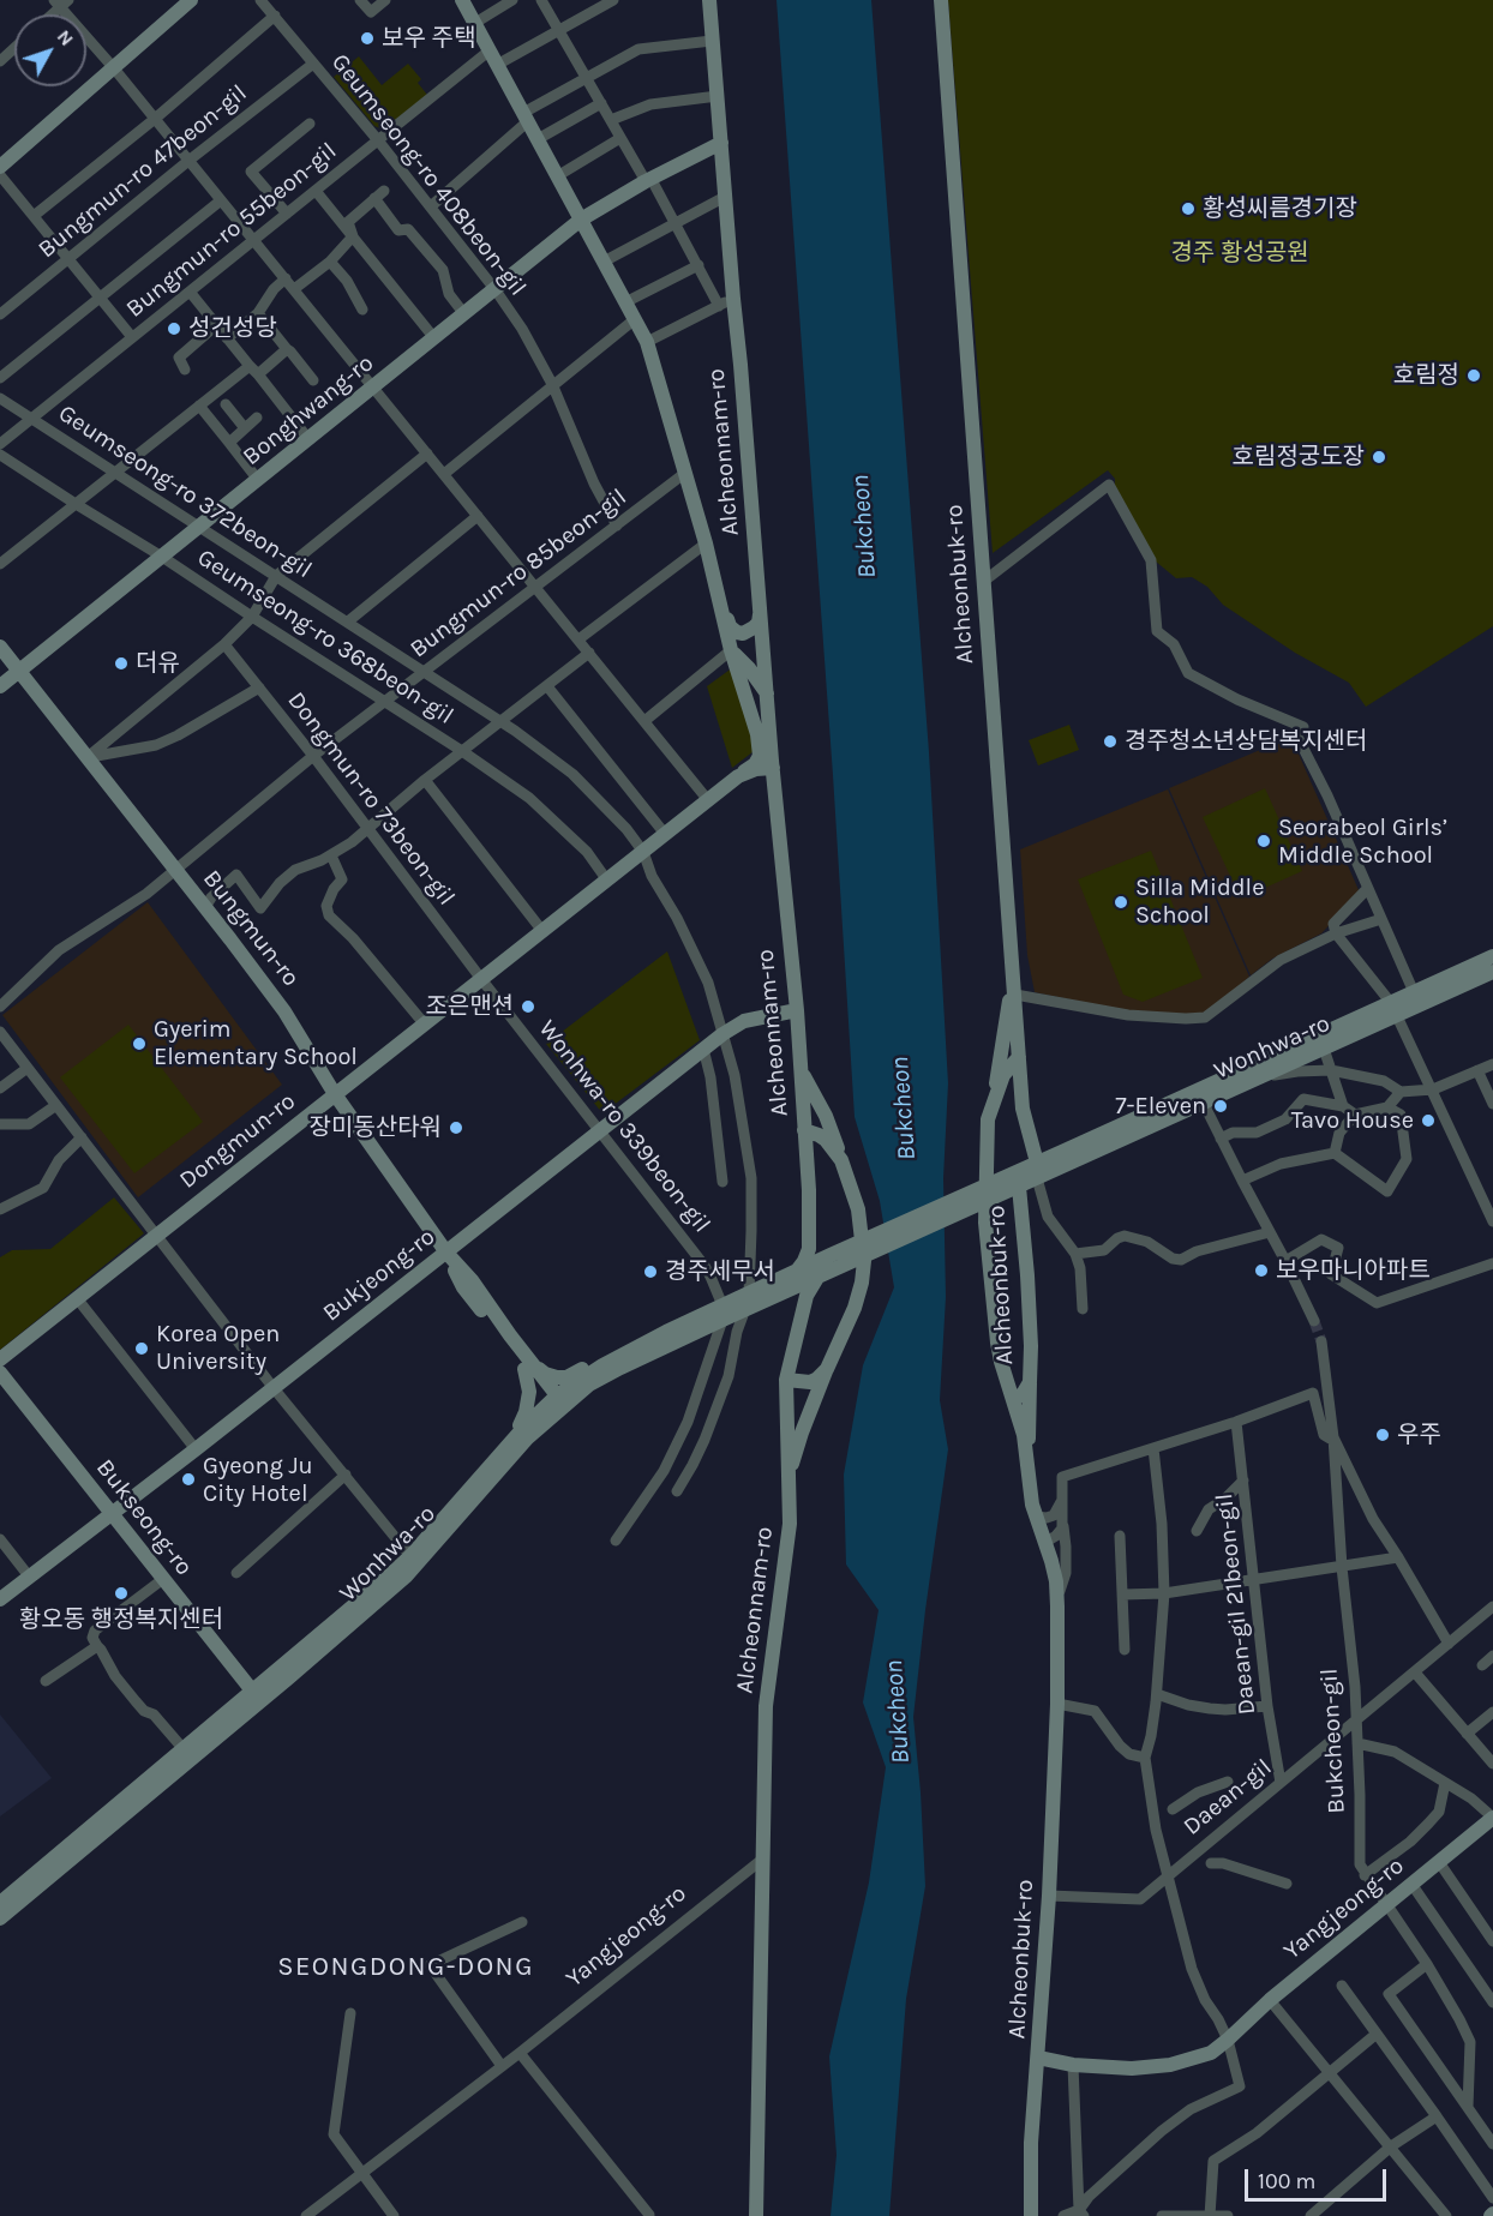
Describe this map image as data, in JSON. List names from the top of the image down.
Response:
{
  "streets": {
    "street": [
      "Bungmun-ro 47beon-gil",
      "Geumseong-ro 408beon-gil",
      "Bungmun-ro 55beon-gil",
      "Bonghwang-ro",
      "Alcheonnam-ro",
      "Geumseong-ro 372beon-gil",
      "Bungmun-ro 85beon-gil",
      "Alcheonbuk-ro",
      "Geumseong-ro 368beon-gil",
      "Dongmun-ro 73beon-gil",
      "Bungmun-ro",
      "Wonhwa-ro",
      "Wonhwa-ro 339beon-gil",
      "Dongmun-ro",
      "Bukjeong-ro",
      "Bukseong-ro",
      "Daean-gil 21beon-gil",
      "Bukcheon-gil",
      "Daean-gil",
      "Yangjeong-ro"
    ]
  },
  "crossings": [
    ["Bungmun-ro 47beon-gil", "Geumseong-ro 408beon-gil"],
    ["Geumseong-ro 408beon-gil", "Bungmun-ro 55beon-gil"],
    ["Geumseong-ro 408beon-gil", "Bonghwang-ro"],
    ["Geumseong-ro 408beon-gil", "Bungmun-ro 85beon-gil"],
    ["Bungmun-ro 55beon-gil", "Geumseong-ro 372beon-gil"],
    ["Bonghwang-ro", "Alcheonnam-ro"],
    ["Bonghwang-ro", "Geumseong-ro 372beon-gil"],
    ["Bonghwang-ro", "Geumseong-ro 368beon-gil"],
    ["Bonghwang-ro", "Bungmun-ro"],
    ["Alcheonnam-ro", "Wonhwa-ro"],
    ["Alcheonnam-ro", "Bukjeong-ro"],
    ["Alcheonnam-ro", "Yangjeong-ro"],
    ["Geumseong-ro 372beon-gil", "Bungmun-ro 85beon-gil"],
    ["Geumseong-ro 372beon-gil", "Wonhwa-ro"],
    ["Geumseong-ro 372beon-gil", "Dongmun-ro"],
    ["Geumseong-ro 372beon-gil", "Bukjeong-ro"],
    ["Bungmun-ro 85beon-gil", "Geumseong-ro 368beon-gil"],
    ["Bungmun-ro 85beon-gil", "Dongmun-ro 73beon-gil"],
    ["Bungmun-ro 85beon-gil", "Bungmun-ro"],
    ["Alcheonbuk-ro", "Wonhwa-ro"],
    ["Alcheonbuk-ro", "Daean-gil"],
    ["Alcheonbuk-ro", "Yangjeong-ro"],
    ["Geumseong-ro 368beon-gil", "Dongmun-ro"],
    ["Dongmun-ro 73beon-gil", "Wonhwa-ro 339beon-gil"],
    ["Dongmun-ro 73beon-gil", "Dongmun-ro"],
    ["Bungmun-ro", "Wonhwa-ro"],
    ["Bungmun-ro", "Dongmun-ro"],
    ["Bungmun-ro", "Bukjeong-ro"],
    ["Wonhwa-ro", "Wonhwa-ro 339beon-gil"],
    ["Wonhwa-ro", "Bukseong-ro"],
    ["Wonhwa-ro 339beon-gil", "Dongmun-ro"],
    ["Wonhwa-ro 339beon-gil", "Bukjeong-ro"],
    ["Bukjeong-ro", "Bukseong-ro"],
    ["Daean-gil 21beon-gil", "Daean-gil"],
    ["Bukcheon-gil", "Daean-gil"],
    ["Bukcheon-gil", "Yangjeong-ro"]
  ],
  "districts": ["SEONGDONG-DONG"],
  "water": ["Bukcheon"],
  "parks": ["경주 황성공원"],
  "places": [
    "보우 주택",
    "황성씨름경기장",
    "성건성당",
    "호림정",
    "호림정궁도장",
    "더유",
    "경주청소년상담복지센터",
    "Seorabeol Girls’ Middle School",
    "Silla Middle School",
    "조은맨션",
    "Gyerim Elementary School",
    "7-Eleven",
    "Tavo House",
    "장미동산타워",
    "보우마니아파트",
    "경주세무서",
    "Korea Open University",
    "우주",
    "Gyeong Ju City Hotel",
    "황오동 행정복지센터"
  ],
  "scale_bar": "100 m",
  "north": "top right"
}
